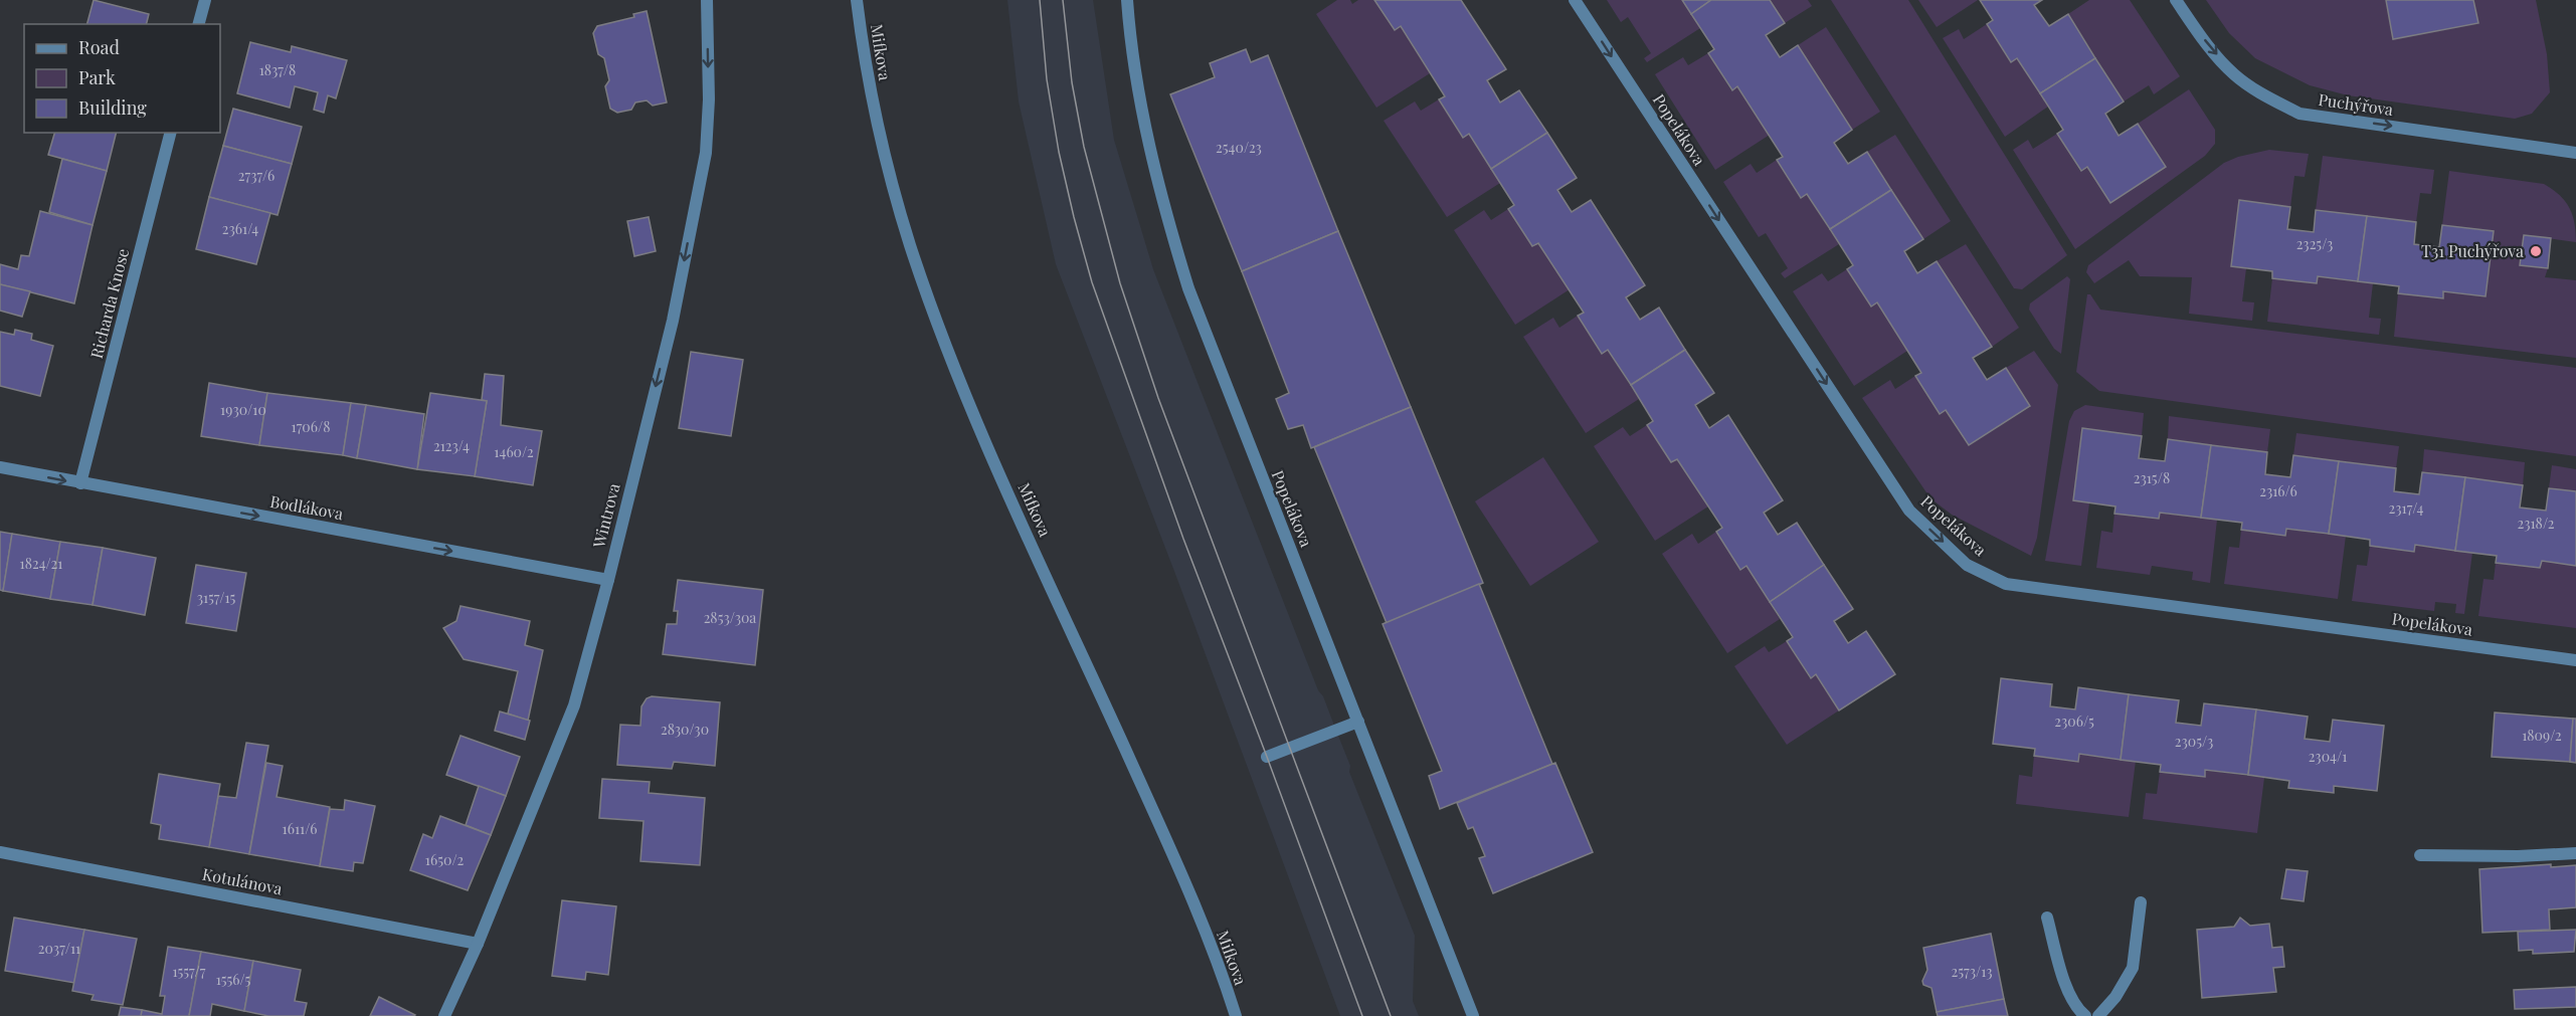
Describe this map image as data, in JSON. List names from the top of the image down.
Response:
{
  "streets": {
    "street": [
      "Mifkova",
      "Puchýřova",
      "Popelákova",
      "Richarda Knose",
      "Bodlákova",
      "Wintrova",
      "Kotulánova"
    ]
  },
  "crossings": [
    ["Richarda Knose", "Bodlákova"],
    ["Bodlákova", "Wintrova"],
    ["Wintrova", "Kotulánova"]
  ],
  "one_way": [
    "Puchýřova",
    "Popelákova",
    "Bodlákova",
    "Wintrova"
  ],
  "places": ["T31 Puchýřova"],
  "house_numbers": [
    "1837/8",
    "2540/23",
    "2737/6",
    "2361/4",
    "2325/3",
    "1930/10",
    "1706/8",
    "2123/4",
    "1460/2",
    "2315/8",
    "2316/6",
    "2317/4",
    "2318/2",
    "1824/21",
    "3157/15",
    "2853/30a",
    "2306/5",
    "2830/30",
    "1809/2",
    "2305/3",
    "2304/1",
    "1611/6",
    "1650/2",
    "2037/11",
    "1557/7",
    "2573/13",
    "1556/5"
  ],
  "legend": ["Road", "Park", "Building"]
}
